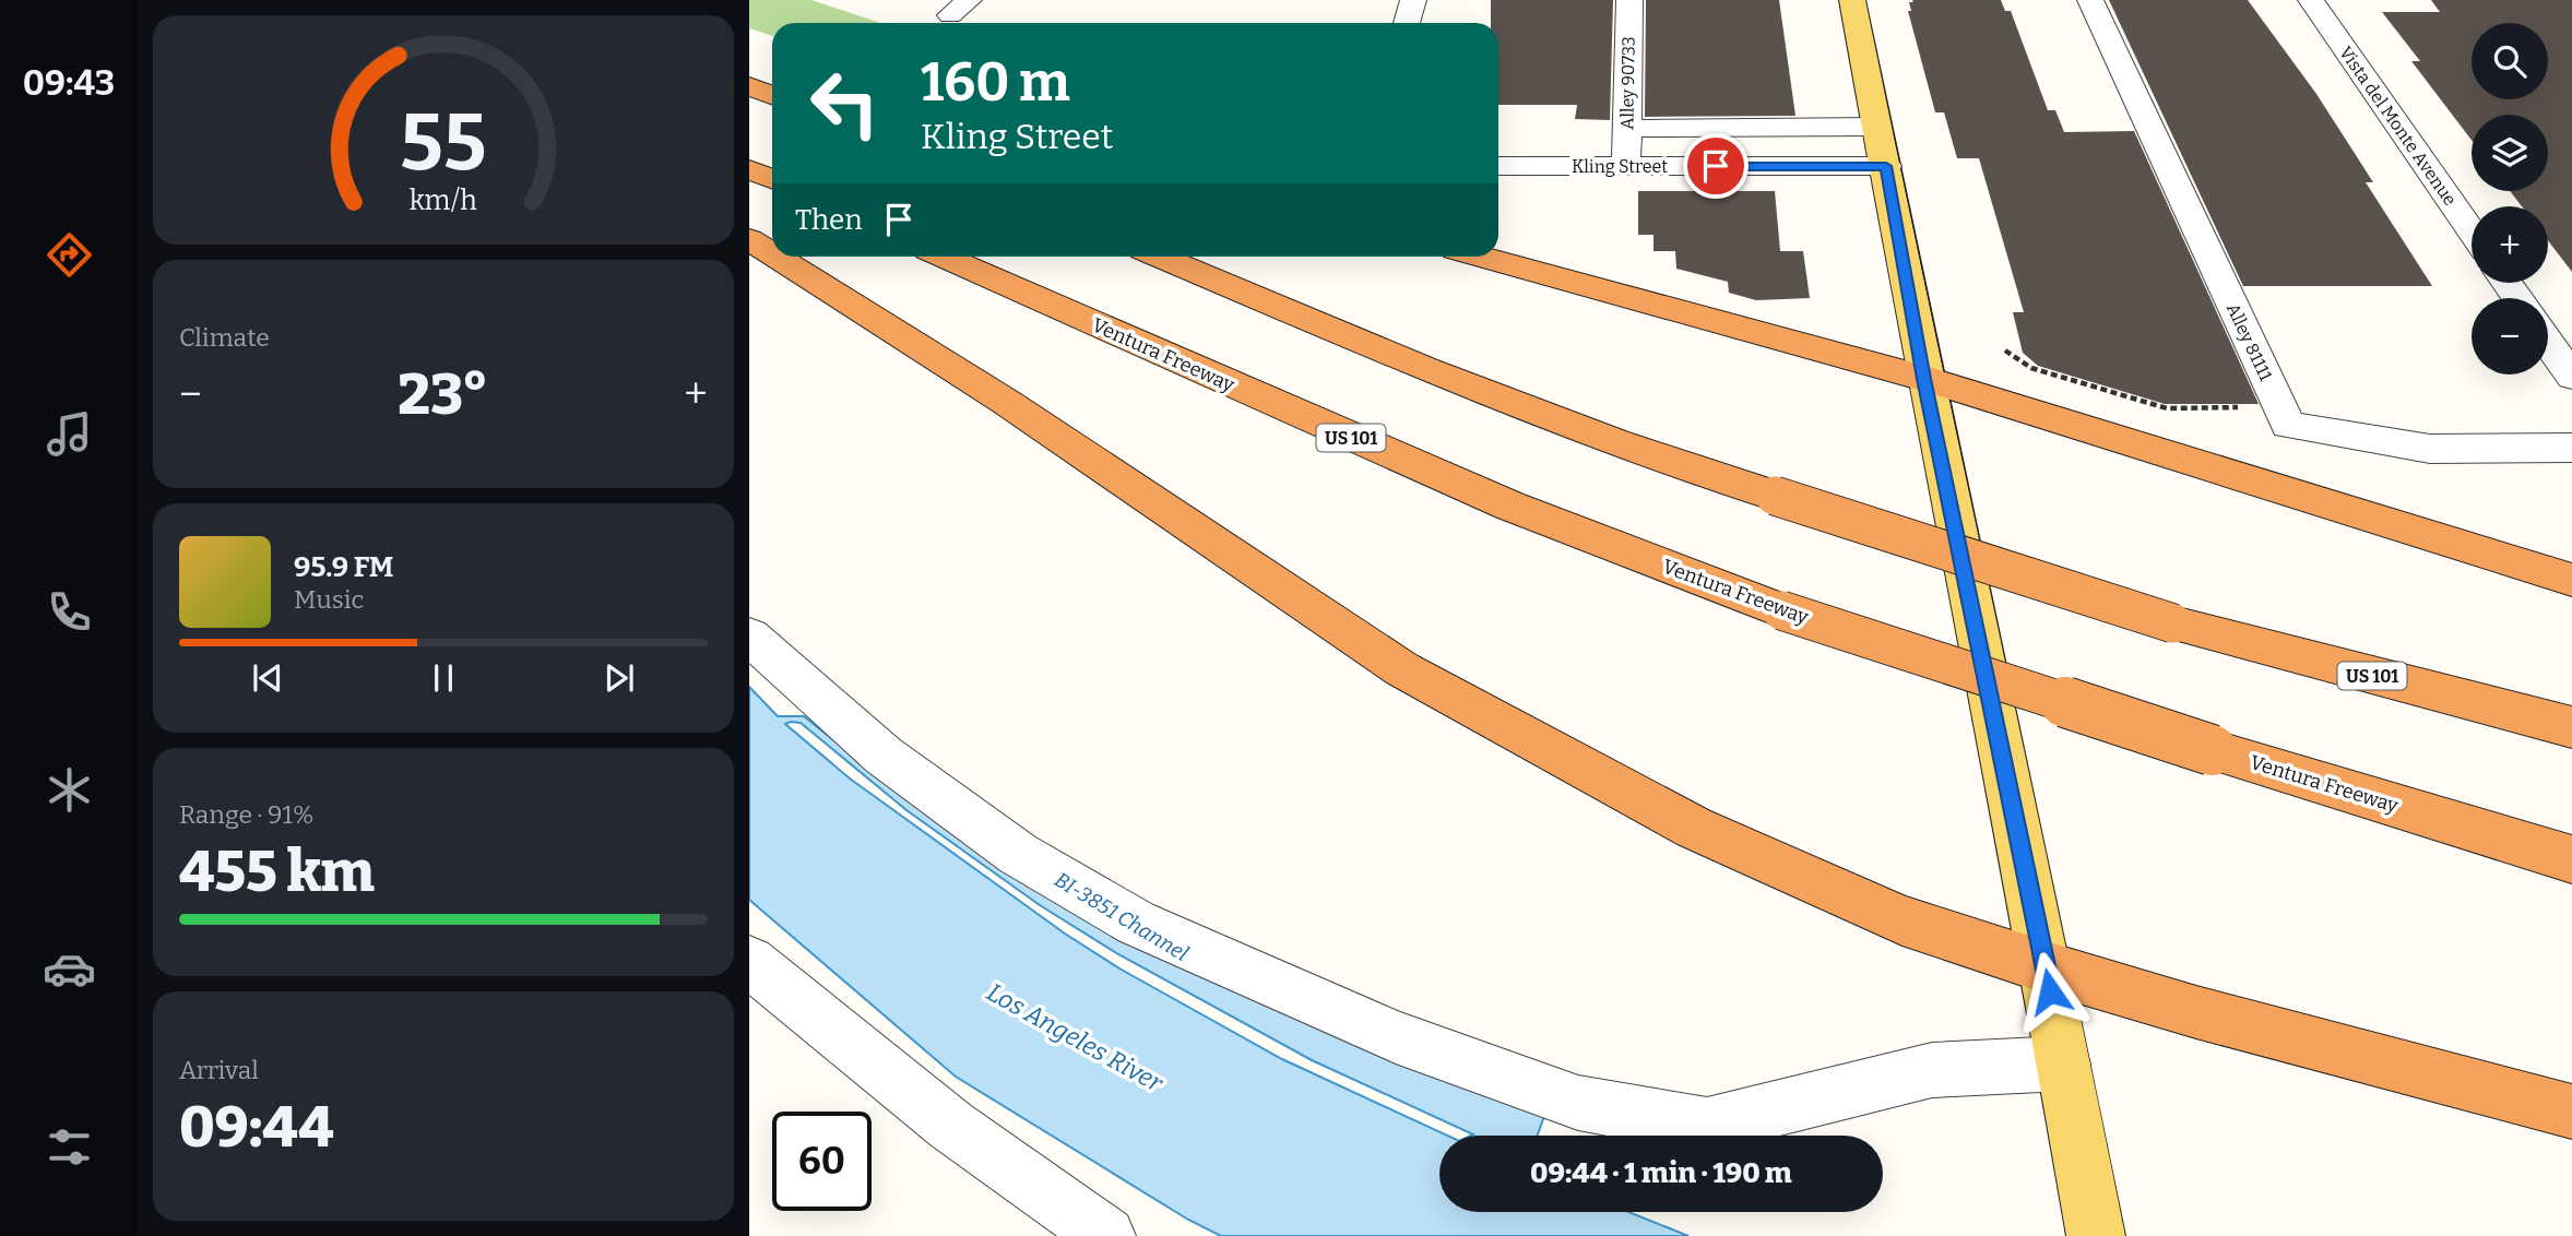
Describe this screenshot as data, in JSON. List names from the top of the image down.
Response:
{
  "streets": {
    "highway": ["Ventura Freeway", "US 101"],
    "street": [
      "Alley 90733",
      "Vista del Monte Avenue",
      "Kling Street",
      "Alley 81111"
    ]
  },
  "crossings": [
    ["Alley 90733", "Kling Street"]
  ],
  "water": ["BI-3851 Channel", "Los Angeles River"],
  "page": {
    "tabs": "09:43",
    "map_buttons": ["+", "−"],
    "turn": ["160 m", "Kling Street"],
    "then": "Then",
    "tile": [
      "Climate",
      ["Range · 91%", "455 km"],
      ["Arrival", "09:44"]
    ],
    "heat": ["−", "23°", "+"],
    "song": ["95.9 FM", "Music"],
    "limit": "60",
    "trip": "09:44 · 1 min · 190 m",
    "gauge": ["55", "km/h"]
  }
}
